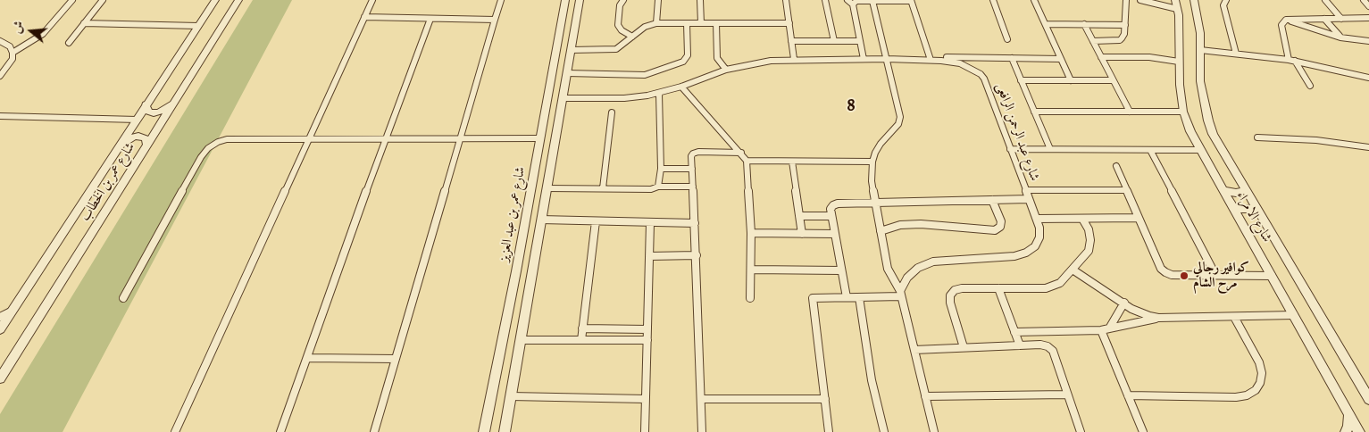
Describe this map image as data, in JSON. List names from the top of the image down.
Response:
{
  "streets": {
    "street": [
      "شارع عبد الرحمن الرافعى",
      "شارع عمر بن الخطاب",
      "شارع عمر بن عبد العزيز",
      "شارع الامراء"
    ]
  },
  "districts": ["8"],
  "places": ["كوافير رجالي مرح الشام"],
  "north": "left"
}
